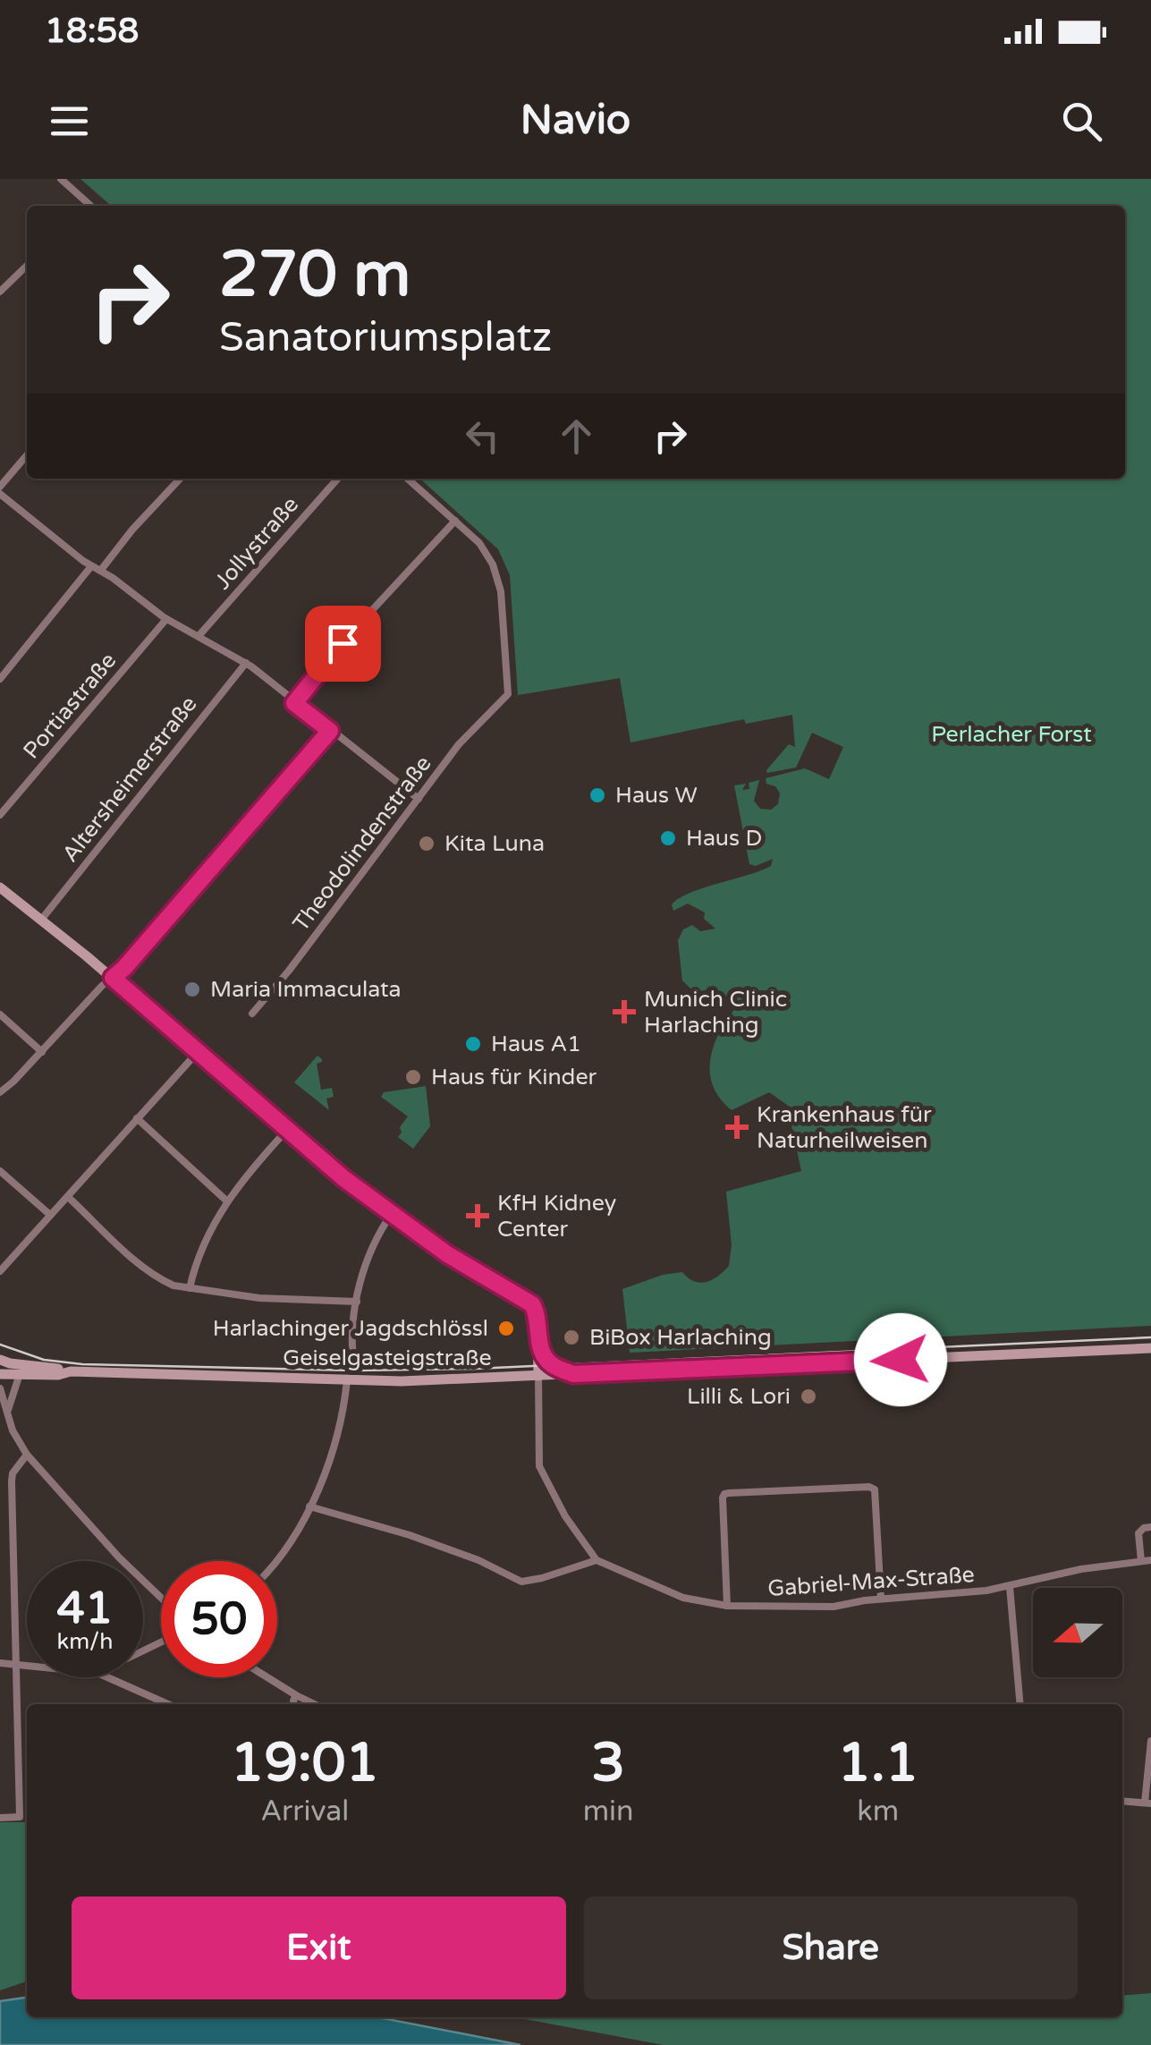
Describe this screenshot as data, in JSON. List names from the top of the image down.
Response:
{
  "streets": {
    "main road": ["Geiselgasteigstraße"],
    "street": [
      "Jollystraße",
      "Portiastraße",
      "Altersheimerstraße",
      "Theodolindenstraße",
      "Gabriel-Max-Straße"
    ]
  },
  "crossings": [
    ["Geiselgasteigstraße", "Gabriel-Max-Straße"]
  ],
  "parks": ["Perlacher Forst"],
  "places": {
    "other": [
      "Haus W",
      "Haus D",
      "Kita Luna",
      "Maria Immaculata",
      "Haus A1",
      "Haus für Kinder",
      "Harlachinger Jagdschlössl",
      "BiBox Harlaching",
      "Lilli & Lori"
    ],
    "health": ["Munich Clinic Harlaching", "Krankenhaus für Naturheilweisen", "KfH Kidney Center"]
  },
  "north": "left",
  "page": {
    "status": "18:58",
    "header": "Navio",
    "turn": ["270 m", "Sanatoriumsplatz"],
    "speed": "41 km/h",
    "limit": "50",
    "eta": [
      "19:01",
      "Arrival",
      "3",
      "min",
      "1.1",
      "km"
    ],
    "buttons": ["Exit", "Share"]
  }
}
